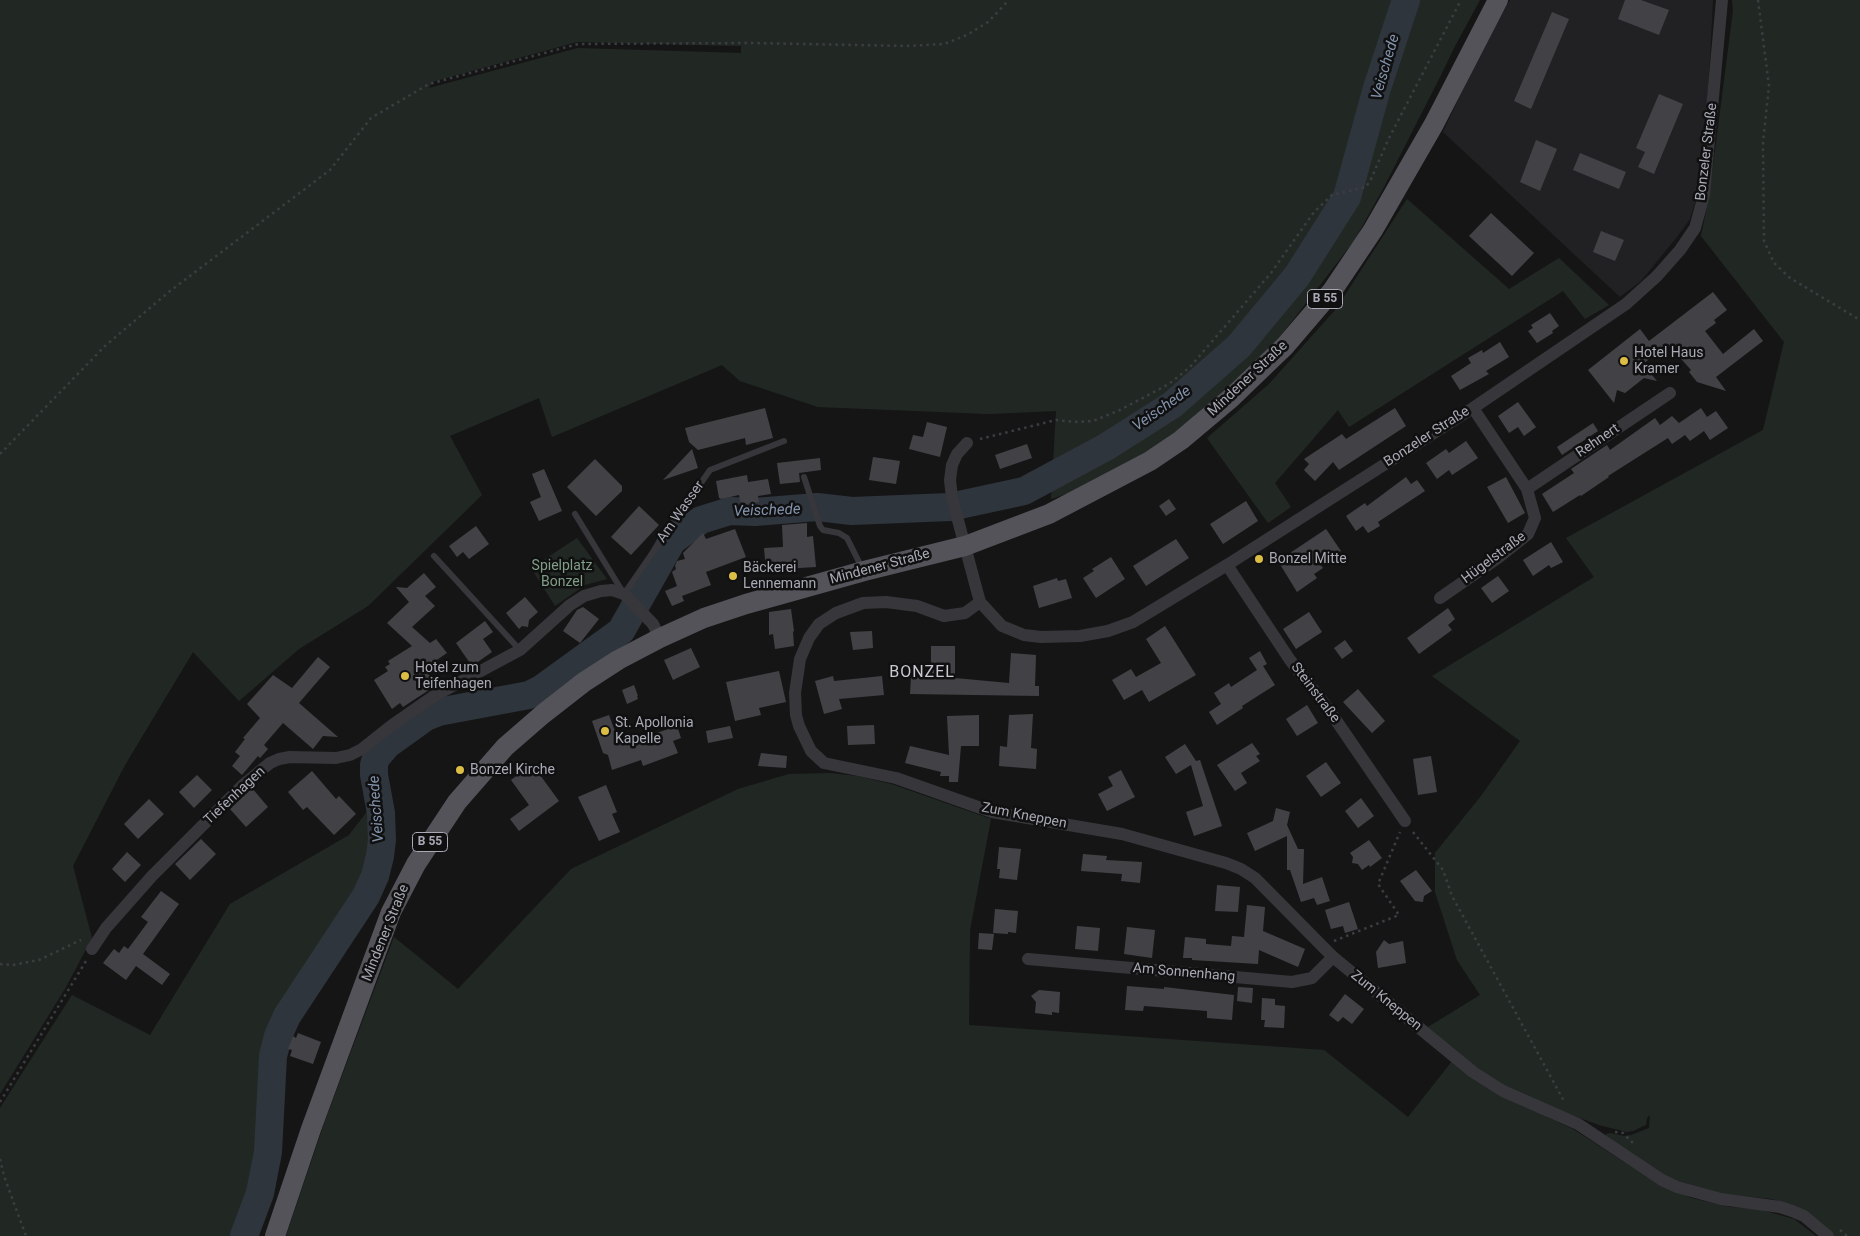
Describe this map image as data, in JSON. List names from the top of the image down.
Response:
{
  "streets": {
    "main road": ["B 55", "Mindener Straße"],
    "street": [
      "Bonzeler Straße",
      "Rehnert",
      "Hügelstraße",
      "Steinstraße",
      "Tiefenhagen",
      "Zum Kneppen",
      "Am Sonnenhang"
    ],
    "lane": ["Am Wasser"]
  },
  "crossings": [
    ["Bonzeler Straße", "Mindener Straße"],
    ["Bonzeler Straße", "Hügelstraße"],
    ["Bonzeler Straße", "Steinstraße"],
    ["Bonzeler Straße", "Zum Kneppen"],
    ["Rehnert", "Hügelstraße"],
    ["Am Wasser", "Tiefenhagen"],
    ["Zum Kneppen", "Am Sonnenhang"]
  ],
  "districts": ["BONZEL"],
  "water": ["Veischede"],
  "parks": ["Spielplatz Bonzel"],
  "places": [
    "Hotel Haus Kramer",
    "Bonzel Mitte",
    "Bäckerei Lennemann",
    "Hotel zum Teifenhagen",
    "St. Apollonia Kapelle",
    "Bonzel Kirche"
  ]
}
